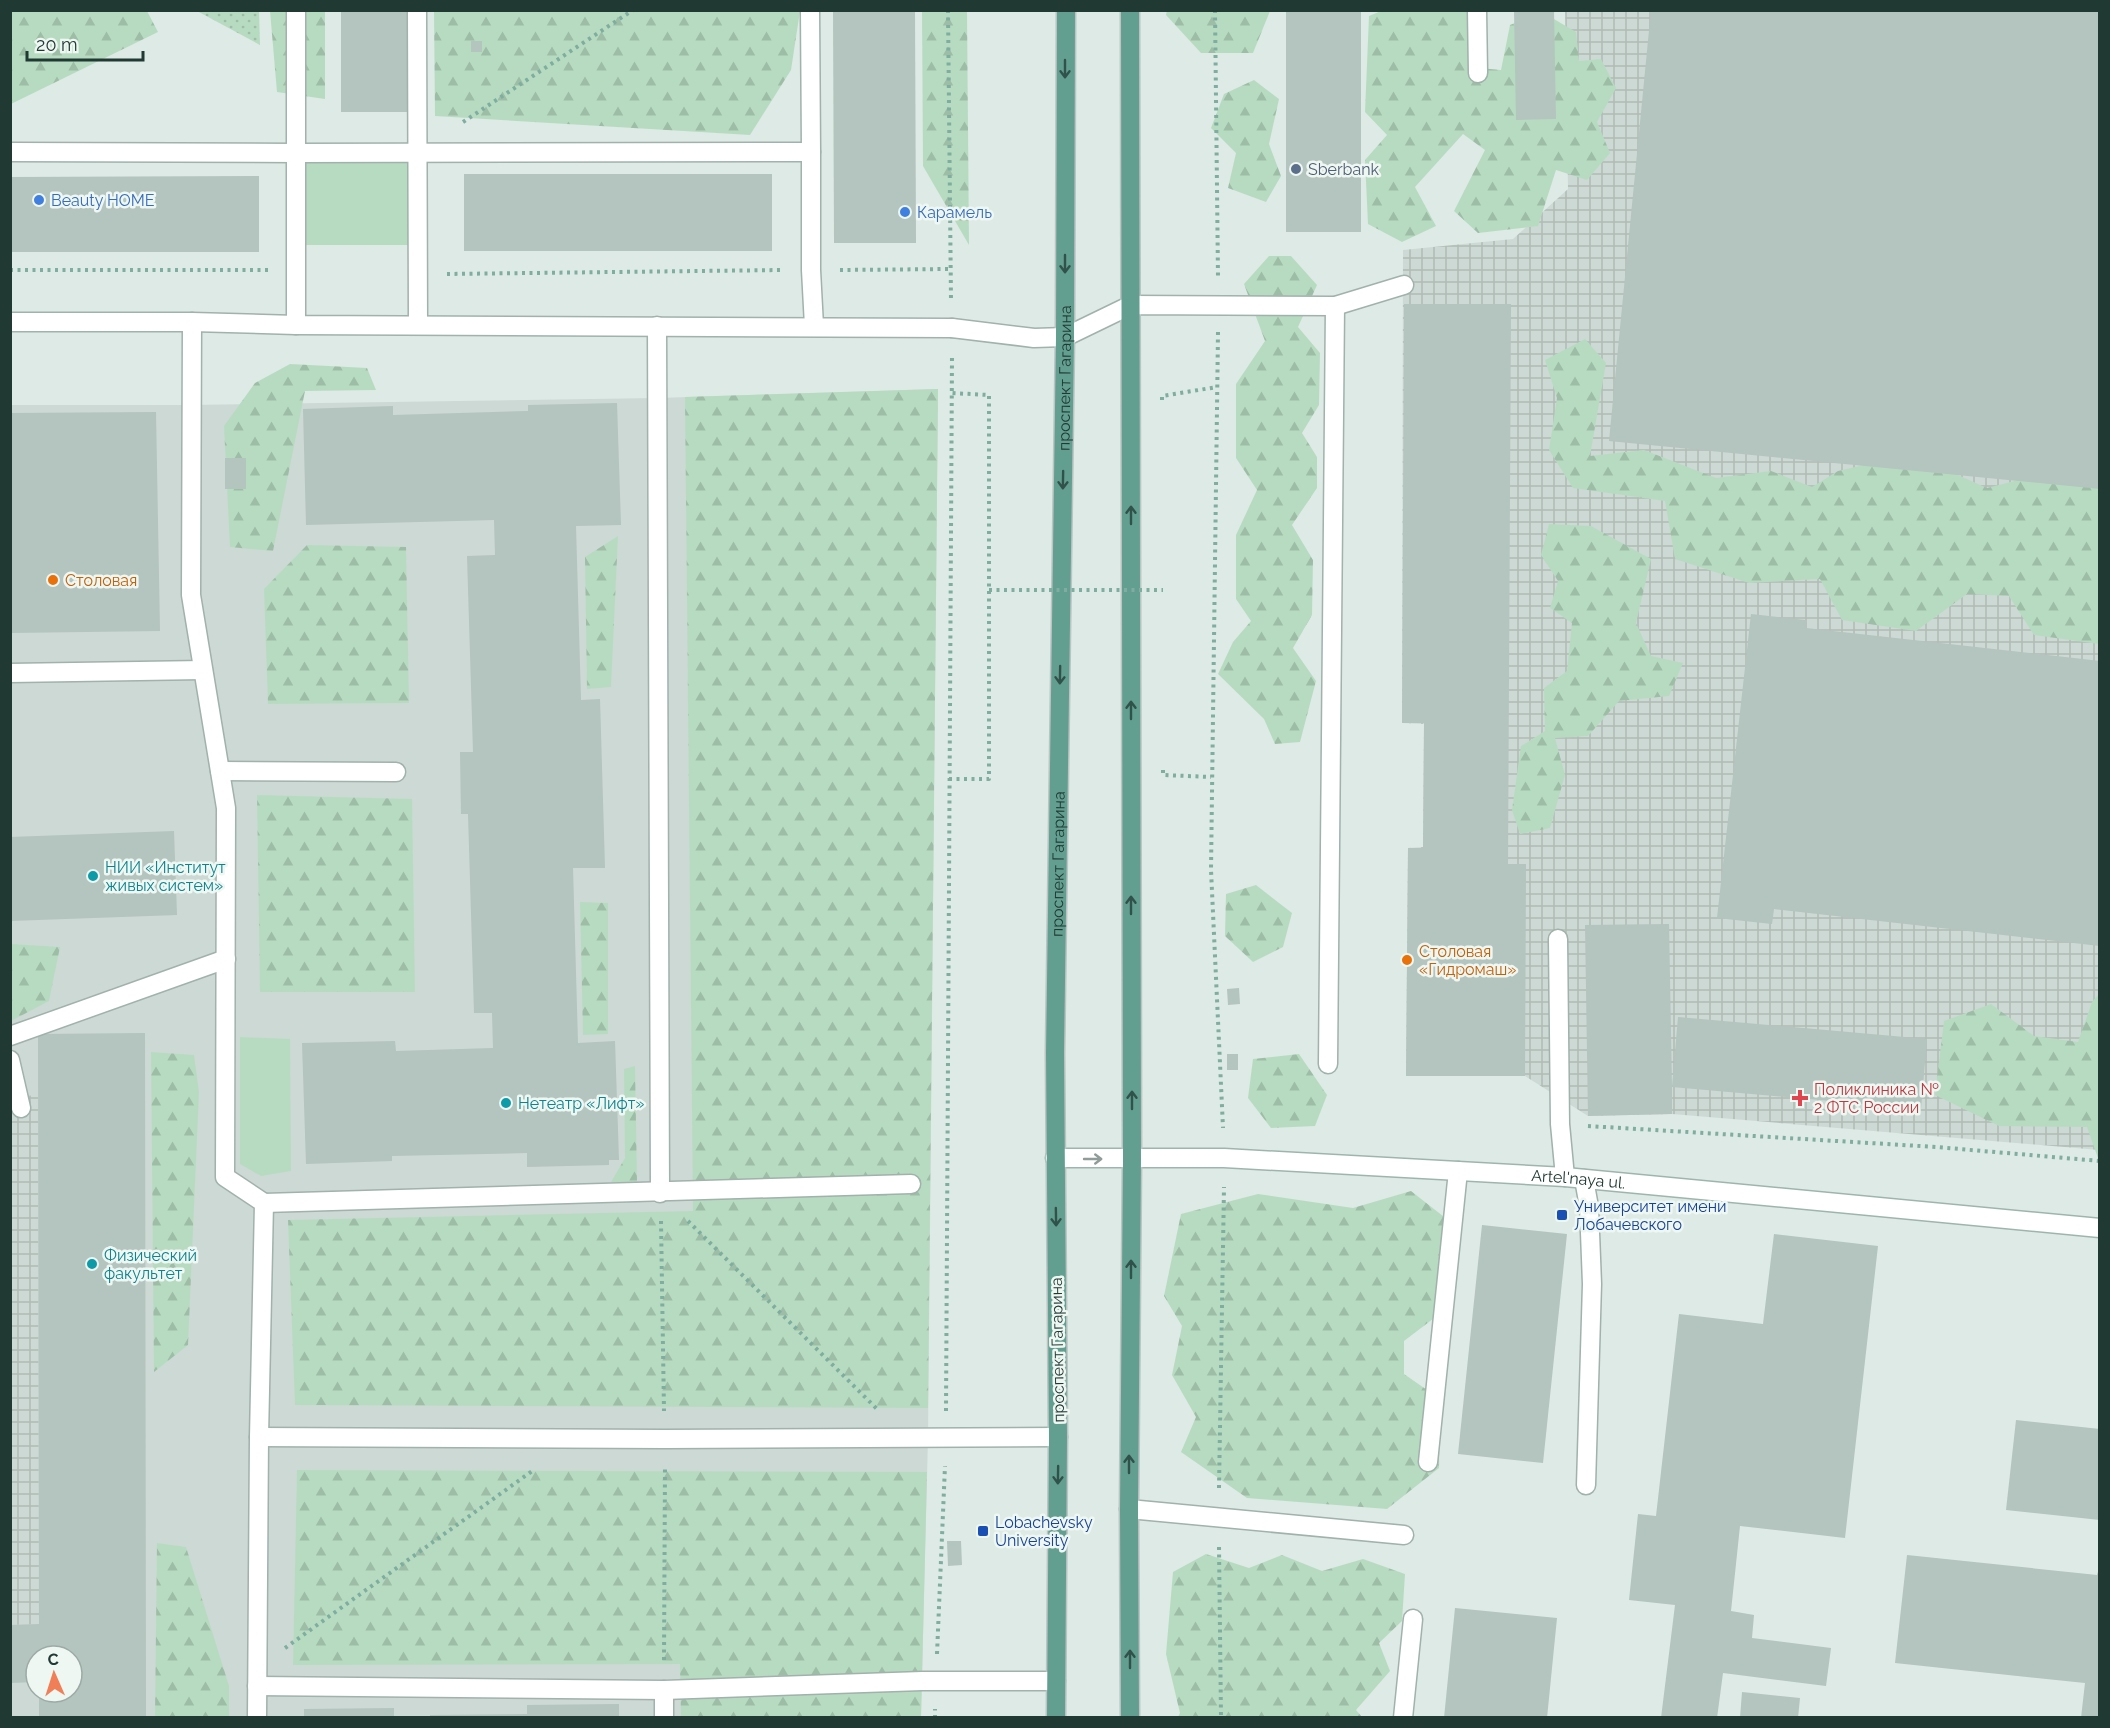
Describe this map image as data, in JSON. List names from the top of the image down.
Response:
{
  "streets": {
    "main road": ["проспект Гагарина"],
    "street": ["Artel'naya ul."]
  },
  "crossings": [
    ["проспект Гагарина", "Artel'naya ul."]
  ],
  "places": {
    "other": [
      "Sberbank",
      "Beauty HOME",
      "Карамель",
      "Столовая",
      "НИИ «Институт живых систем»",
      "Столовая «Гидромаш»",
      "Нетеатр «Лифт»",
      "Физический факультет"
    ],
    "health": ["Поликлиника № 2 ФТС России"],
    "transit": ["Университет имени Лобачевского", "Lobachevsky University"]
  },
  "scale_bar": "20 m",
  "north": "top"
}
